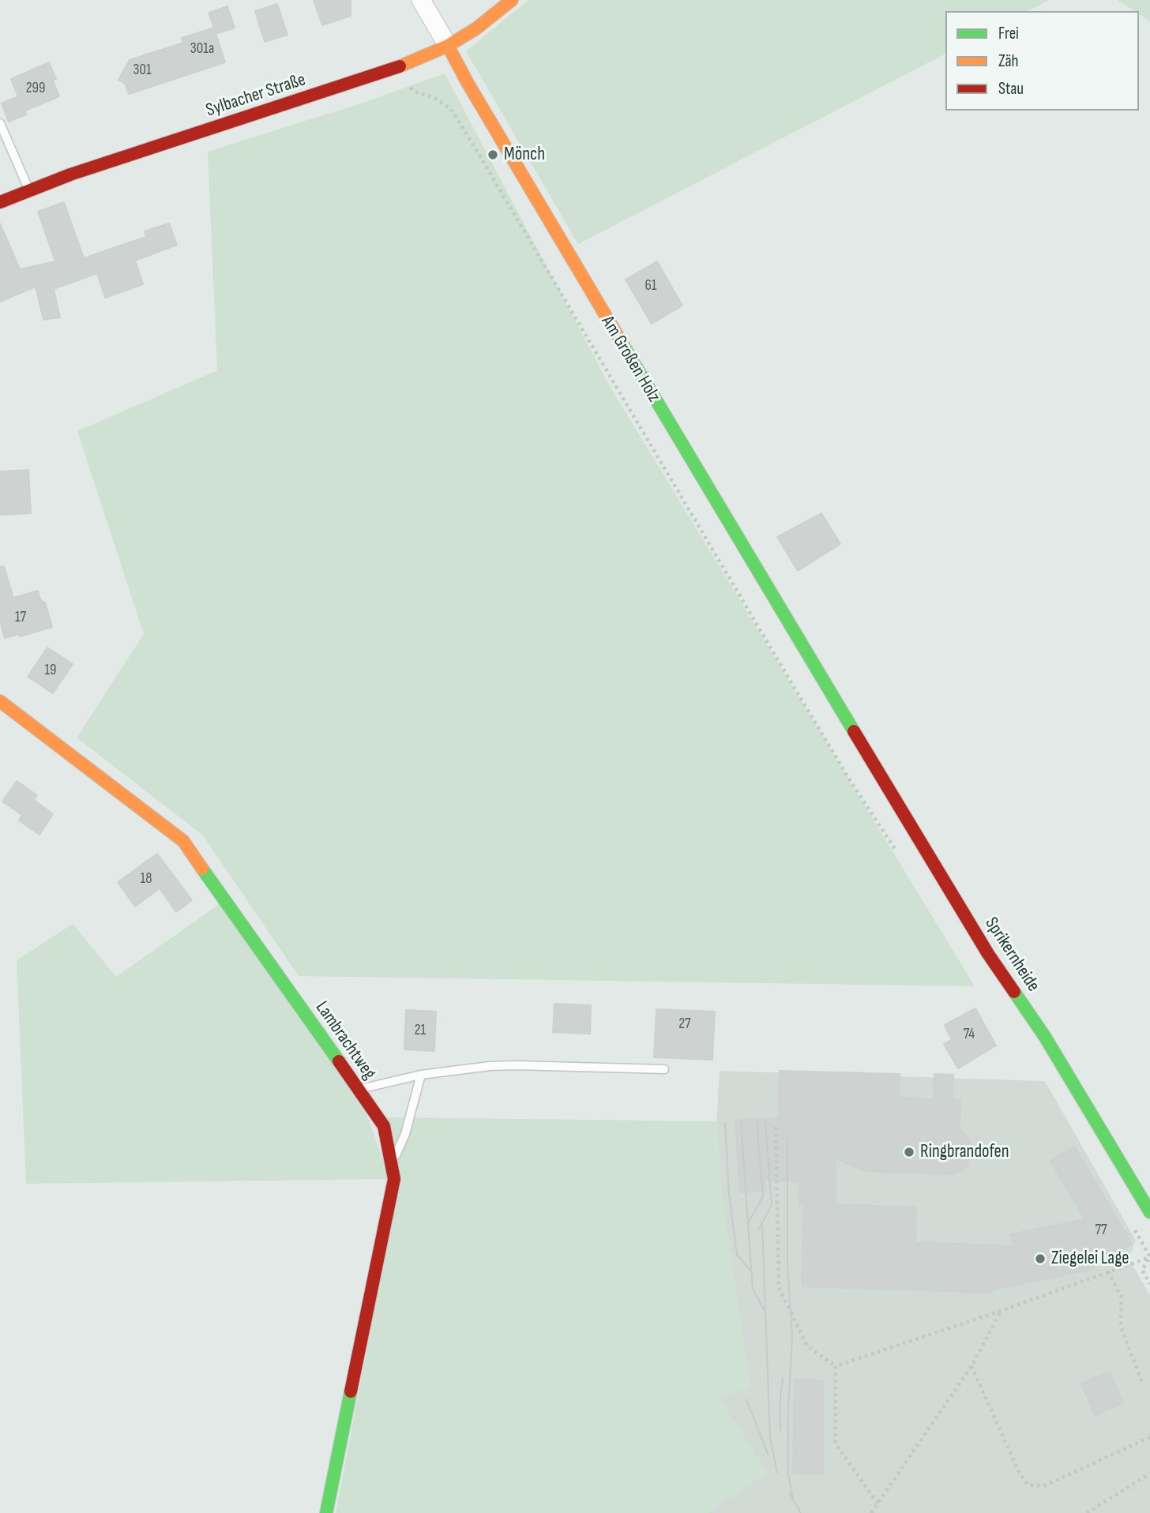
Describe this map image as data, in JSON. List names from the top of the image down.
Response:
{
  "streets": {
    "main road": [
      "Sylbacher Straße",
      "Am Großen Holz",
      "Sprikernheide",
      "Lambrachtweg"
    ]
  },
  "crossings": [
    ["Sylbacher Straße", "Am Großen Holz"],
    ["Am Großen Holz", "Sprikernheide"]
  ],
  "places": ["Mönch", "Ringbrandofen", "Ziegelei Lage"],
  "house_numbers": [
    "301a",
    "301",
    "299",
    "61",
    "17",
    "19",
    "18",
    "27",
    "21",
    "74",
    "77"
  ],
  "legend": ["Frei", "Zäh", "Stau"]
}
